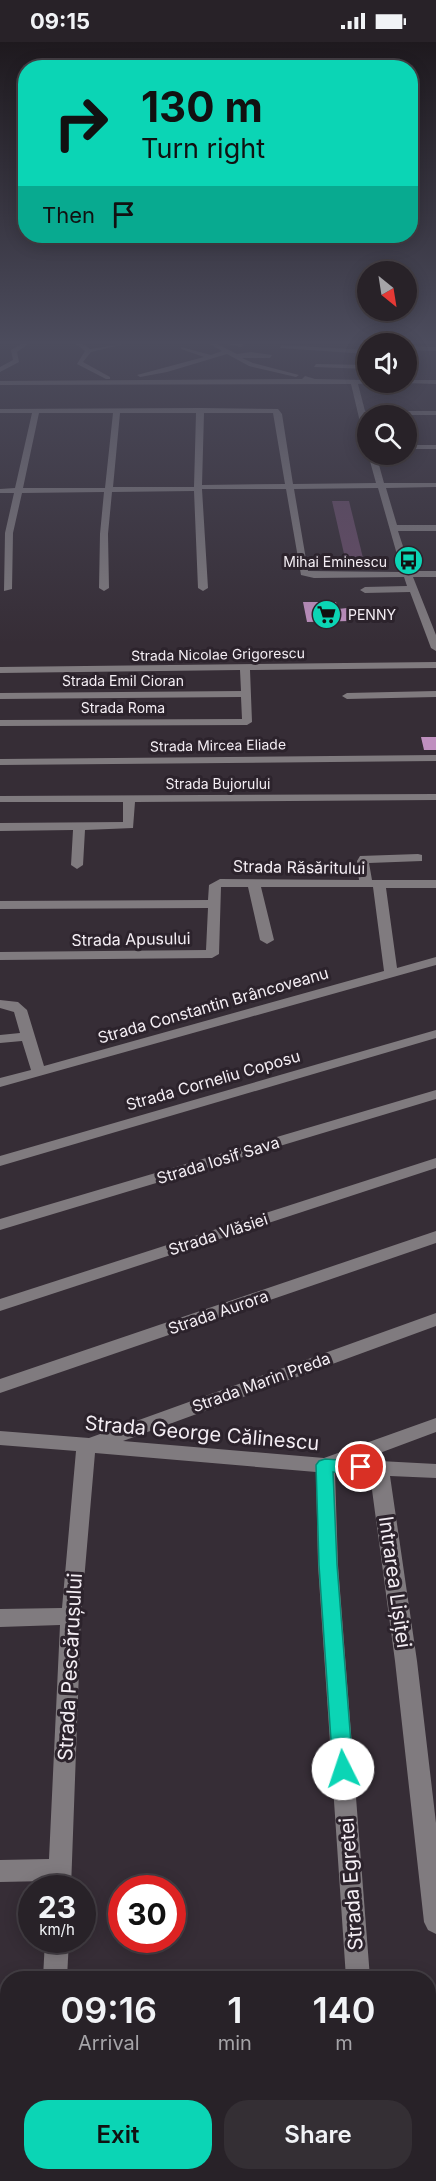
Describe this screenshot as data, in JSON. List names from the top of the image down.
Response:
{
  "streets": {
    "street": [
      "Strada Nicolae Grigorescu",
      "Strada Emil Cioran",
      "Strada Roma",
      "Strada Mircea Eliade",
      "Strada Bujorului",
      "Strada Răsăritului",
      "Strada Apusului",
      "Strada Constantin Brâncoveanu",
      "Strada Corneliu Coposu",
      "Strada Iosif Sava",
      "Strada Vlăsiei",
      "Strada Aurora",
      "Strada Marin Preda",
      "Strada George Călinescu",
      "Intrarea Lișiței",
      "Strada Pescărușului",
      "Strada Egretei"
    ]
  },
  "crossings": [
    ["Strada Emil Cioran", "Strada Roma"],
    ["Strada Răsăritului", "Strada Apusului"],
    ["Strada Marin Preda", "Strada George Călinescu"],
    ["Strada Marin Preda", "Strada Pescărușului"],
    ["Strada George Călinescu", "Intrarea Lișiței"],
    ["Strada George Călinescu", "Strada Pescărușului"],
    ["Strada George Călinescu", "Strada Egretei"]
  ],
  "places": {
    "bus stop": ["Mihai Eminescu"],
    "supermarket": ["PENNY"]
  },
  "north": "bottom right",
  "page": {
    "status": "09:15",
    "turn": ["130 m", "Turn right"],
    "then": "Then",
    "speed": "23 km/h",
    "limit": "30",
    "eta": [
      "09:16",
      "Arrival",
      "1",
      "min",
      "140",
      "m"
    ],
    "buttons": ["Exit", "Share"]
  }
}
